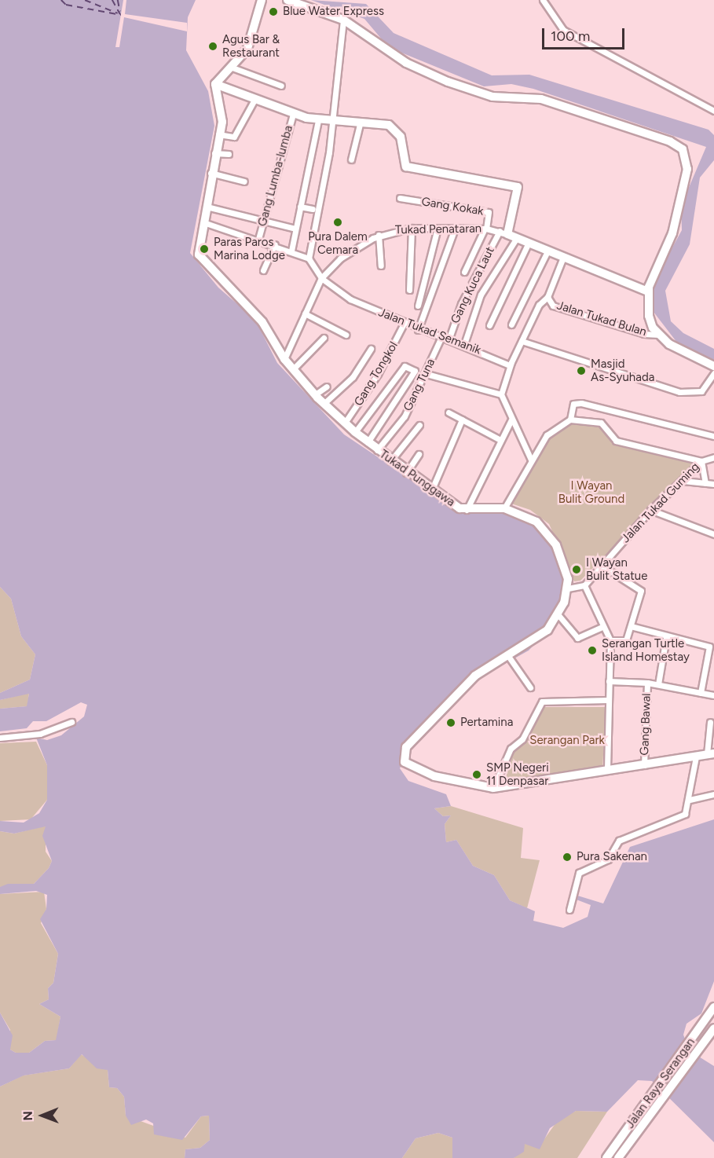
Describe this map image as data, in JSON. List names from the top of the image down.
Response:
{
  "streets": {
    "street": [
      "Gang Lumba-lumba",
      "Gang Kokak",
      "Tukad Penataran",
      "Gang Kuca Laut",
      "Jalan Tukad Bulan",
      "Jalan Tukad Semanik",
      "Gang Tongkol",
      "Gang Tuna",
      "Tukad Punggawa",
      "Jalan Tukad Guming",
      "Gang Bawal",
      "Jalan Raya Serangan"
    ]
  },
  "crossings": [
    ["Gang Kokak", "Tukad Penataran"],
    ["Tukad Penataran", "Gang Kuca Laut"],
    ["Tukad Penataran", "Jalan Tukad Bulan"],
    ["Tukad Penataran", "Jalan Tukad Semanik"],
    ["Tukad Penataran", "Tukad Punggawa"],
    ["Gang Kuca Laut", "Jalan Tukad Semanik"],
    ["Jalan Tukad Semanik", "Gang Tongkol"],
    ["Jalan Tukad Semanik", "Gang Tuna"],
    ["Gang Tongkol", "Tukad Punggawa"],
    ["Gang Tuna", "Tukad Punggawa"],
    ["Tukad Punggawa", "Gang Bawal"]
  ],
  "parks": ["I Wayan Bulit Ground", "Serangan Park"],
  "places": [
    "Blue Water Express",
    "Agus Bar & Restaurant",
    "Pura Dalem Cemara",
    "Paras Paros Marina Lodge",
    "Masjid As-Syuhada",
    "I Wayan Bulit Statue",
    "Serangan Turtle Island Homestay",
    "Pertamina",
    "SMP Negeri 11 Denpasar",
    "Pura Sakenan"
  ],
  "scale_bar": "100 m",
  "north": "left"
}
